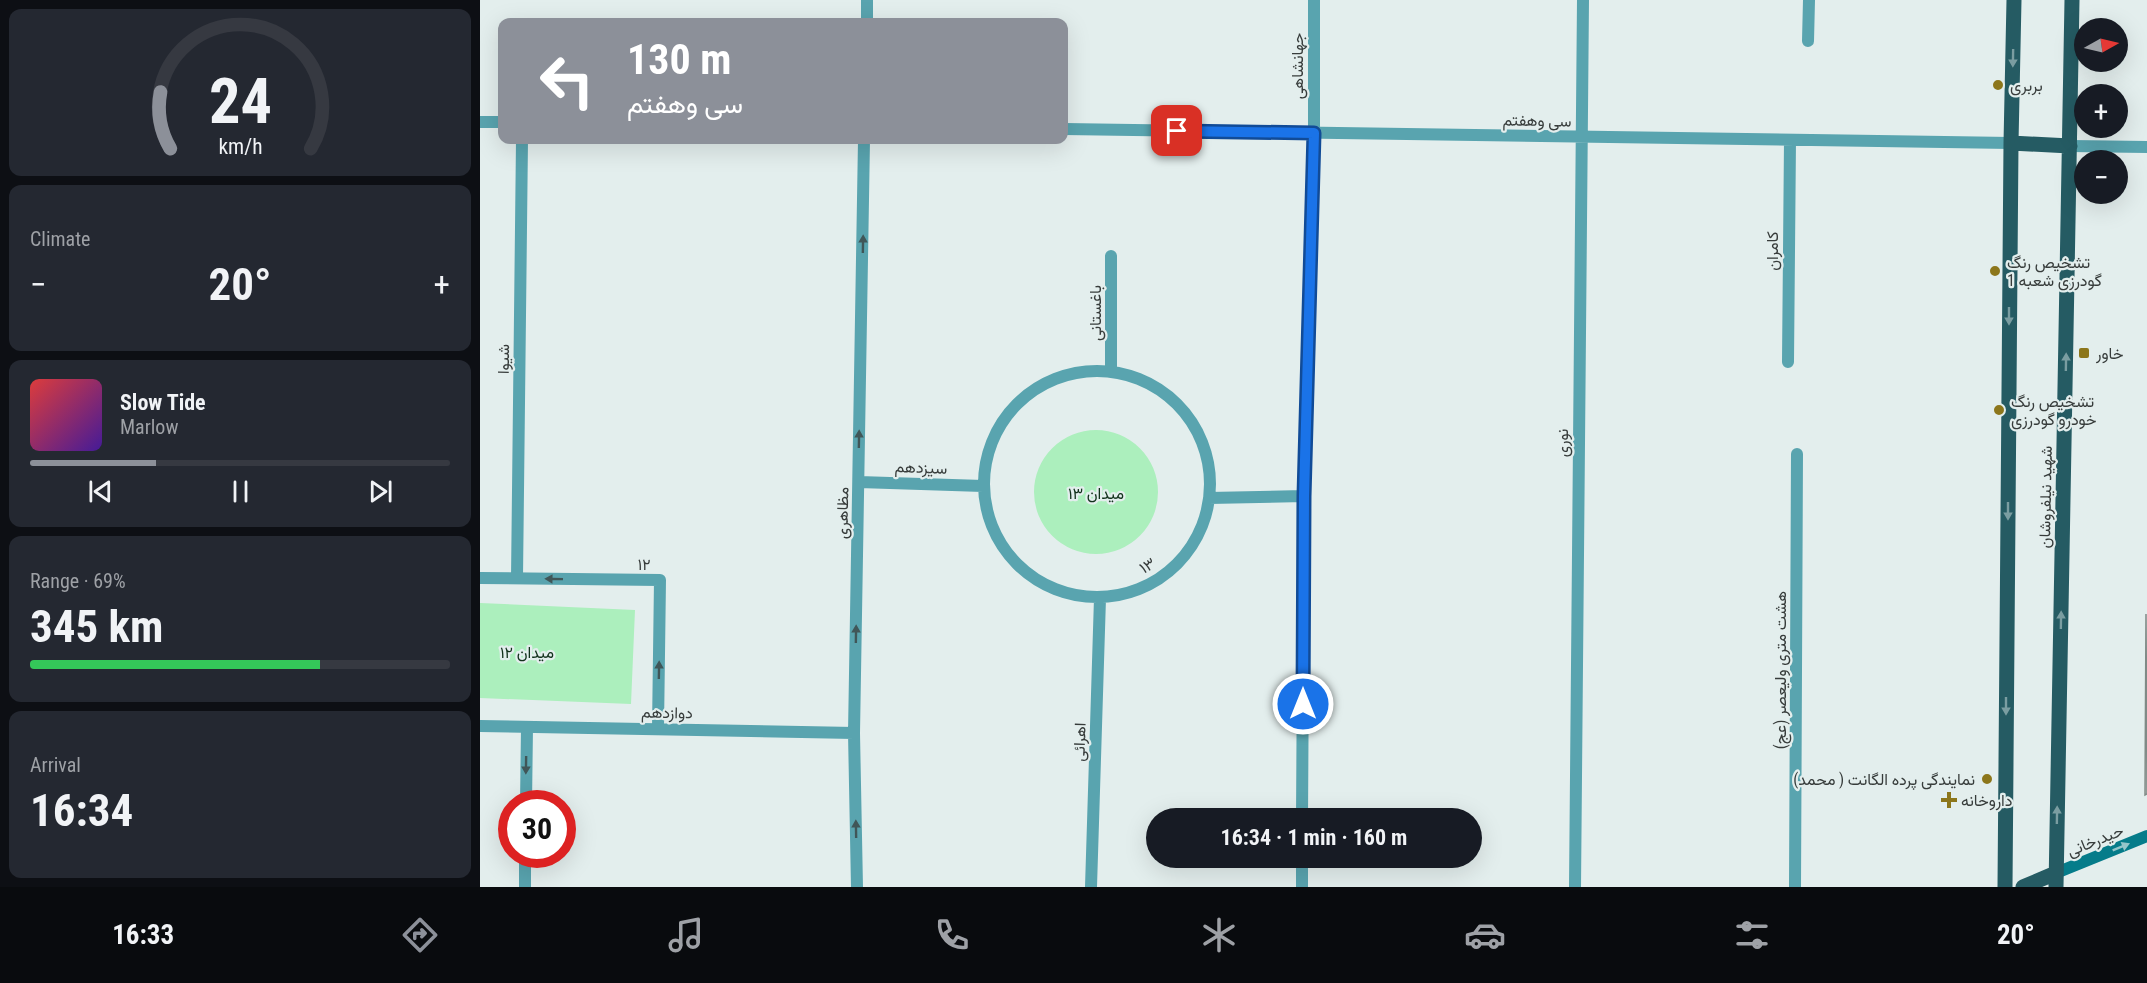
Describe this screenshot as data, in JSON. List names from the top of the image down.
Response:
{
  "streets": {
    "main road": ["شهید نیلفروشان", "حیدرخانی"],
    "street": [
      "جهانشاهی",
      "سی وهفتم",
      "کامران",
      "باغستانی",
      "شیوا",
      "نوری",
      "سیزدهم",
      "مظاهری",
      "۱۲",
      "۱۳",
      "هشت متری ولیعصر (عج)",
      "دوازدهم",
      "اهرائی"
    ]
  },
  "crossings": [
    ["جهانشاهی", "سی وهفتم"],
    ["سی وهفتم", "کامران"],
    ["سی وهفتم", "نوری"],
    ["باغستانی", "۱۳"],
    ["شیوا", "۱۲"],
    ["سیزدهم", "مظاهری"],
    ["سیزدهم", "۱۳"],
    ["شهید نیلفروشان", "حیدرخانی"],
    ["مظاهری", "دوازدهم"],
    ["۱۲", "دوازدهم"],
    ["۱۳", "اهرائی"]
  ],
  "one_way": ["مظاهری", "حیدرخانی"],
  "parks": ["میدان ۱۳", "میدان ۱۲"],
  "places": {
    "other": [
      "بربری",
      "تشخیص رنگ گودرزی شعبه 1",
      "تشخیص رنگ خودرو گودرزی",
      "نمایندگی پرده الگانت ( محمد)"
    ],
    "transit": ["خاور"],
    "health": ["داروخانه"]
  },
  "north": "right",
  "page": {
    "map_buttons": ["+", "−"],
    "turn": ["130 m", "سی وهفتم"],
    "tile": [
      "Climate",
      ["Range · 69%", "345 km"],
      ["Arrival", "16:34"]
    ],
    "heat": ["−", "20°", "+"],
    "song": ["Slow Tide", "Marlow"],
    "limit": "30",
    "trip": "16:34 · 1 min · 160 m",
    "tabs": ["16:33", "20°"],
    "gauge": ["24", "km/h"]
  }
}
